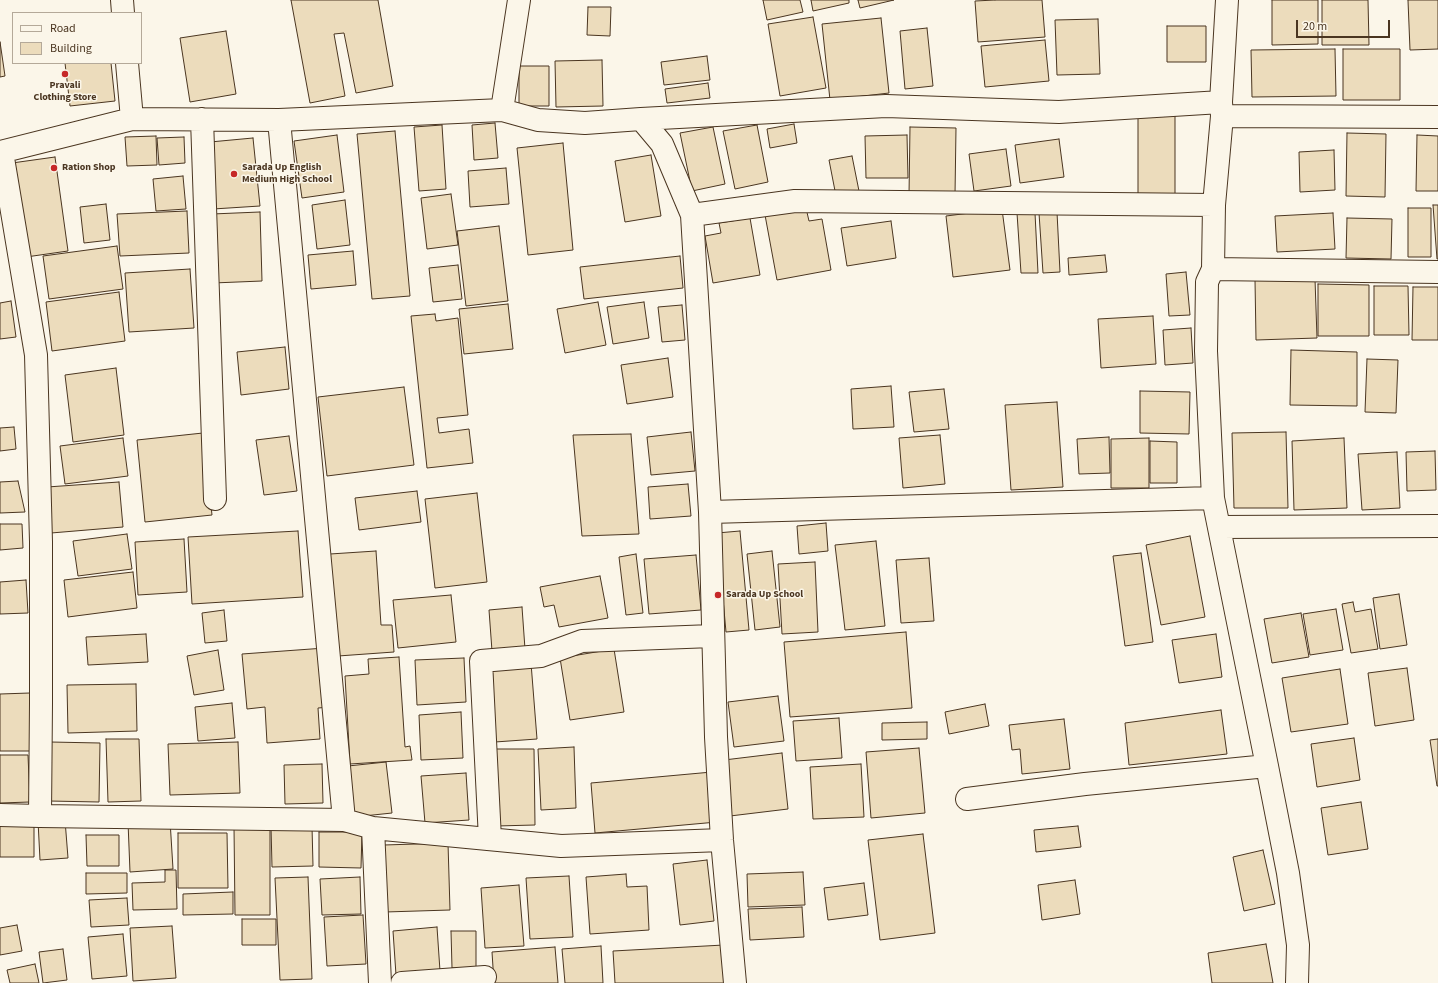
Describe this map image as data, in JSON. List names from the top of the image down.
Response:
{
  "places": [
    "Pravali Clothing Store",
    "Ration Shop",
    "Sarada Up English Medium High School",
    "Sarada Up School"
  ],
  "legend": ["Road", "Building"],
  "scale_bar": "20 m"
}
